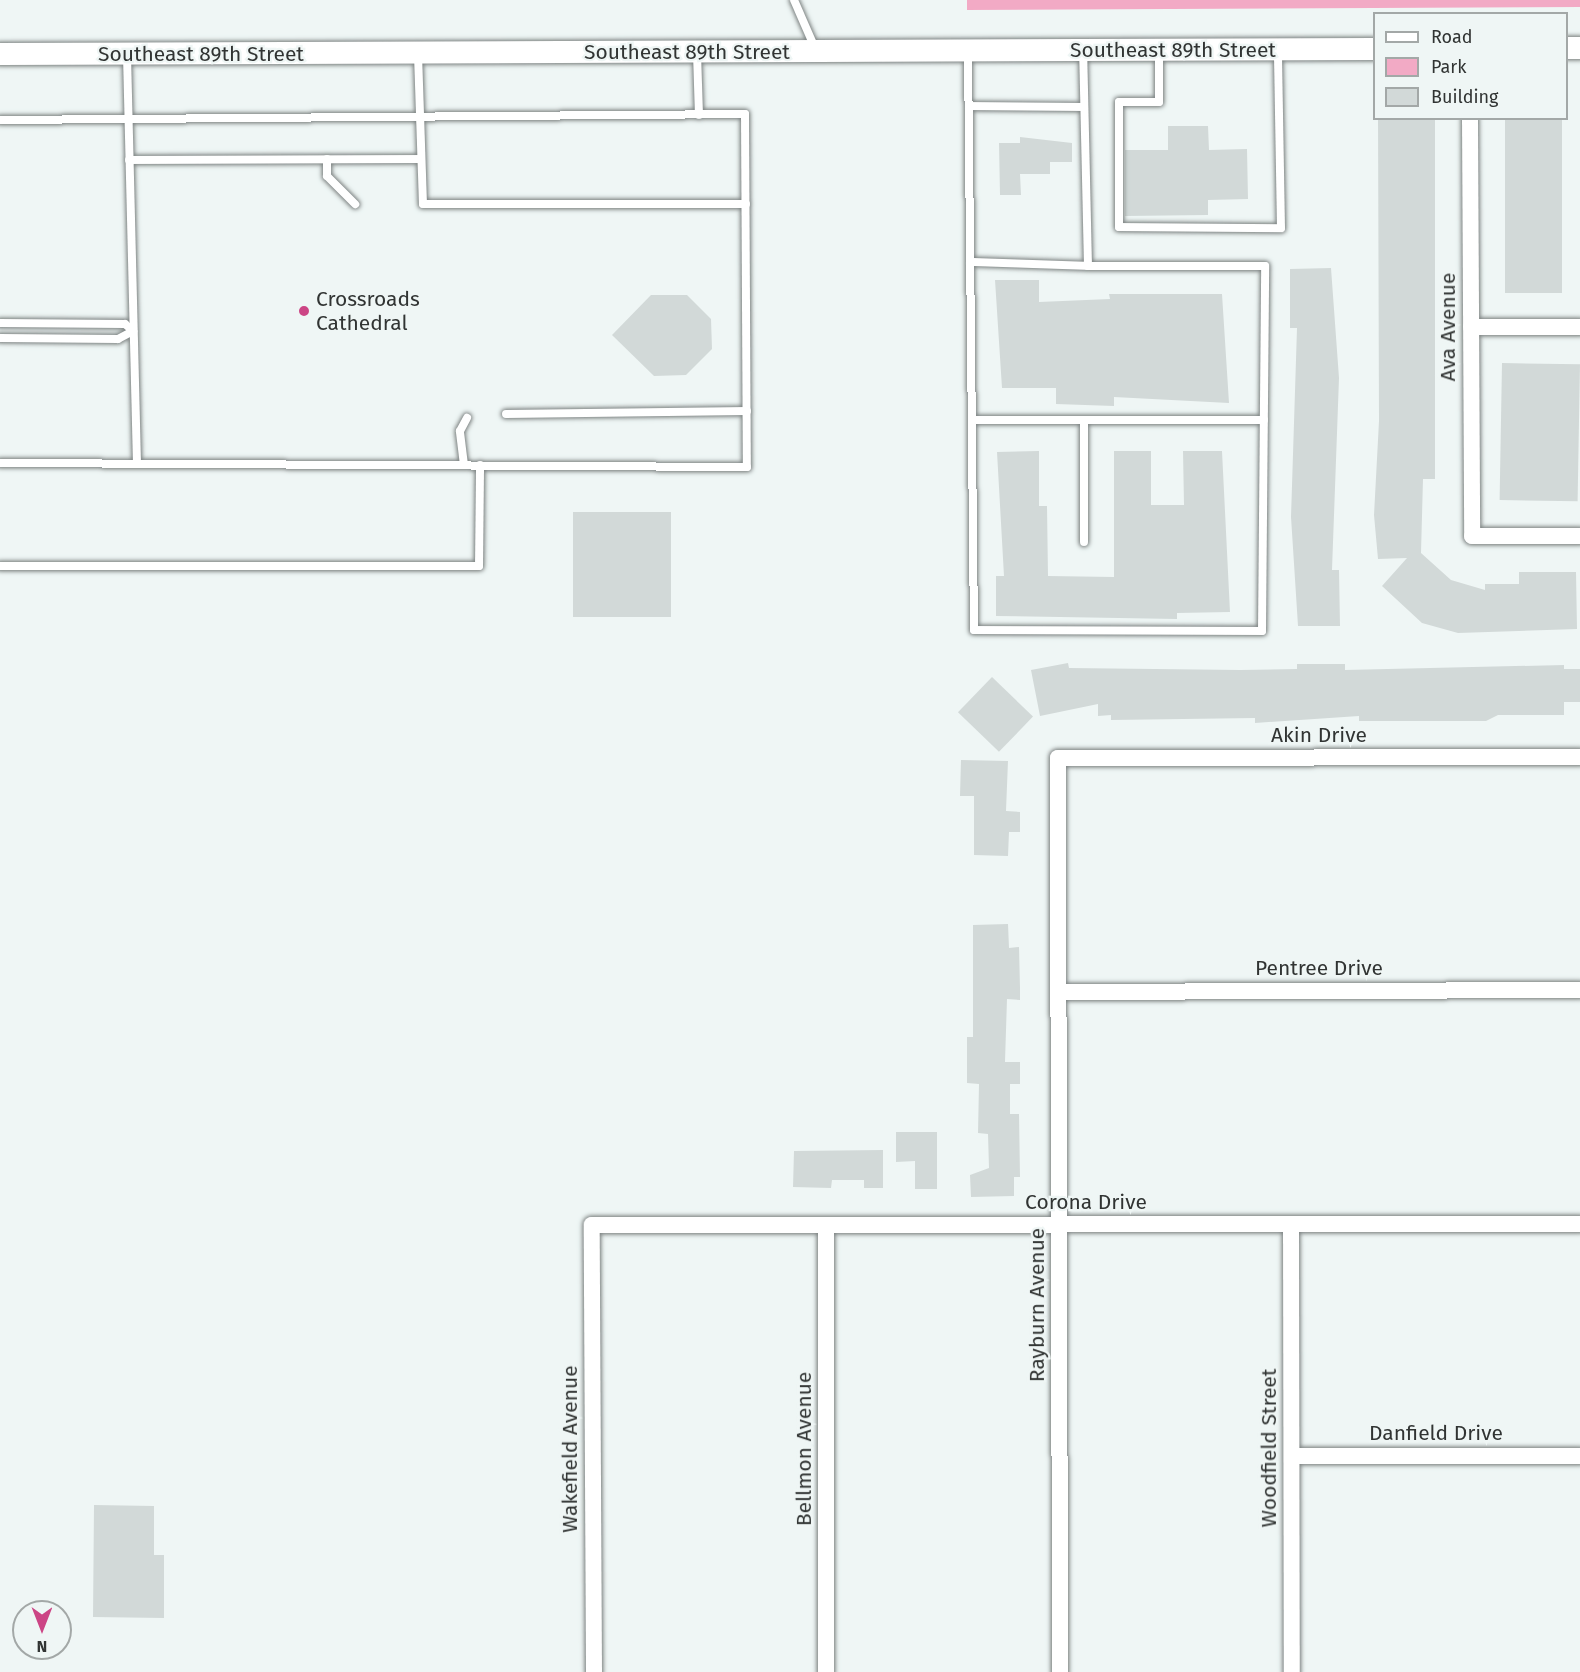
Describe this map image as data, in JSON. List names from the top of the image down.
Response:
{
  "streets": {
    "main road": ["Southeast 89th Street"],
    "street": [
      "Ava Avenue",
      "Akin Drive",
      "Pentree Drive",
      "Corona Drive",
      "Rayburn Avenue",
      "Danfield Drive",
      "Woodfield Street",
      "Wakefield Avenue",
      "Bellmon Avenue"
    ]
  },
  "crossings": [
    ["Akin Drive", "Rayburn Avenue"],
    ["Pentree Drive", "Rayburn Avenue"],
    ["Corona Drive", "Rayburn Avenue"],
    ["Corona Drive", "Woodfield Street"],
    ["Corona Drive", "Wakefield Avenue"],
    ["Corona Drive", "Bellmon Avenue"],
    ["Danfield Drive", "Woodfield Street"]
  ],
  "places": ["Crossroads Cathedral"],
  "legend": ["Road", "Park", "Building"],
  "north": "bottom"
}
